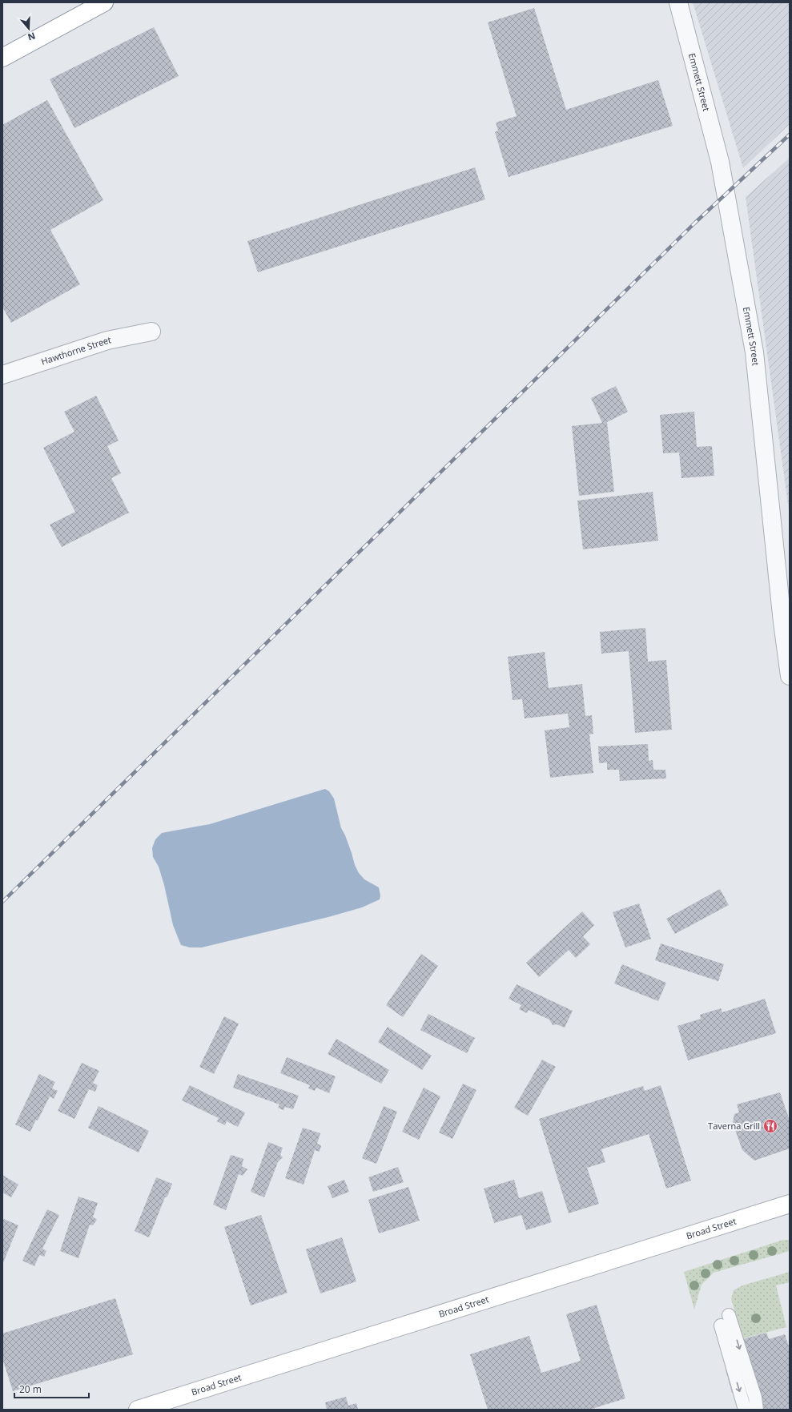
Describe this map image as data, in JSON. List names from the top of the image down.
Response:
{
  "streets": {
    "main road": ["Broad Street"],
    "street": ["Emmett Street", "Hawthorne Street"]
  },
  "places": {
    "restaurant": ["Taverna Grill"]
  },
  "scale_bar": "20 m",
  "north": "bottom"
}
